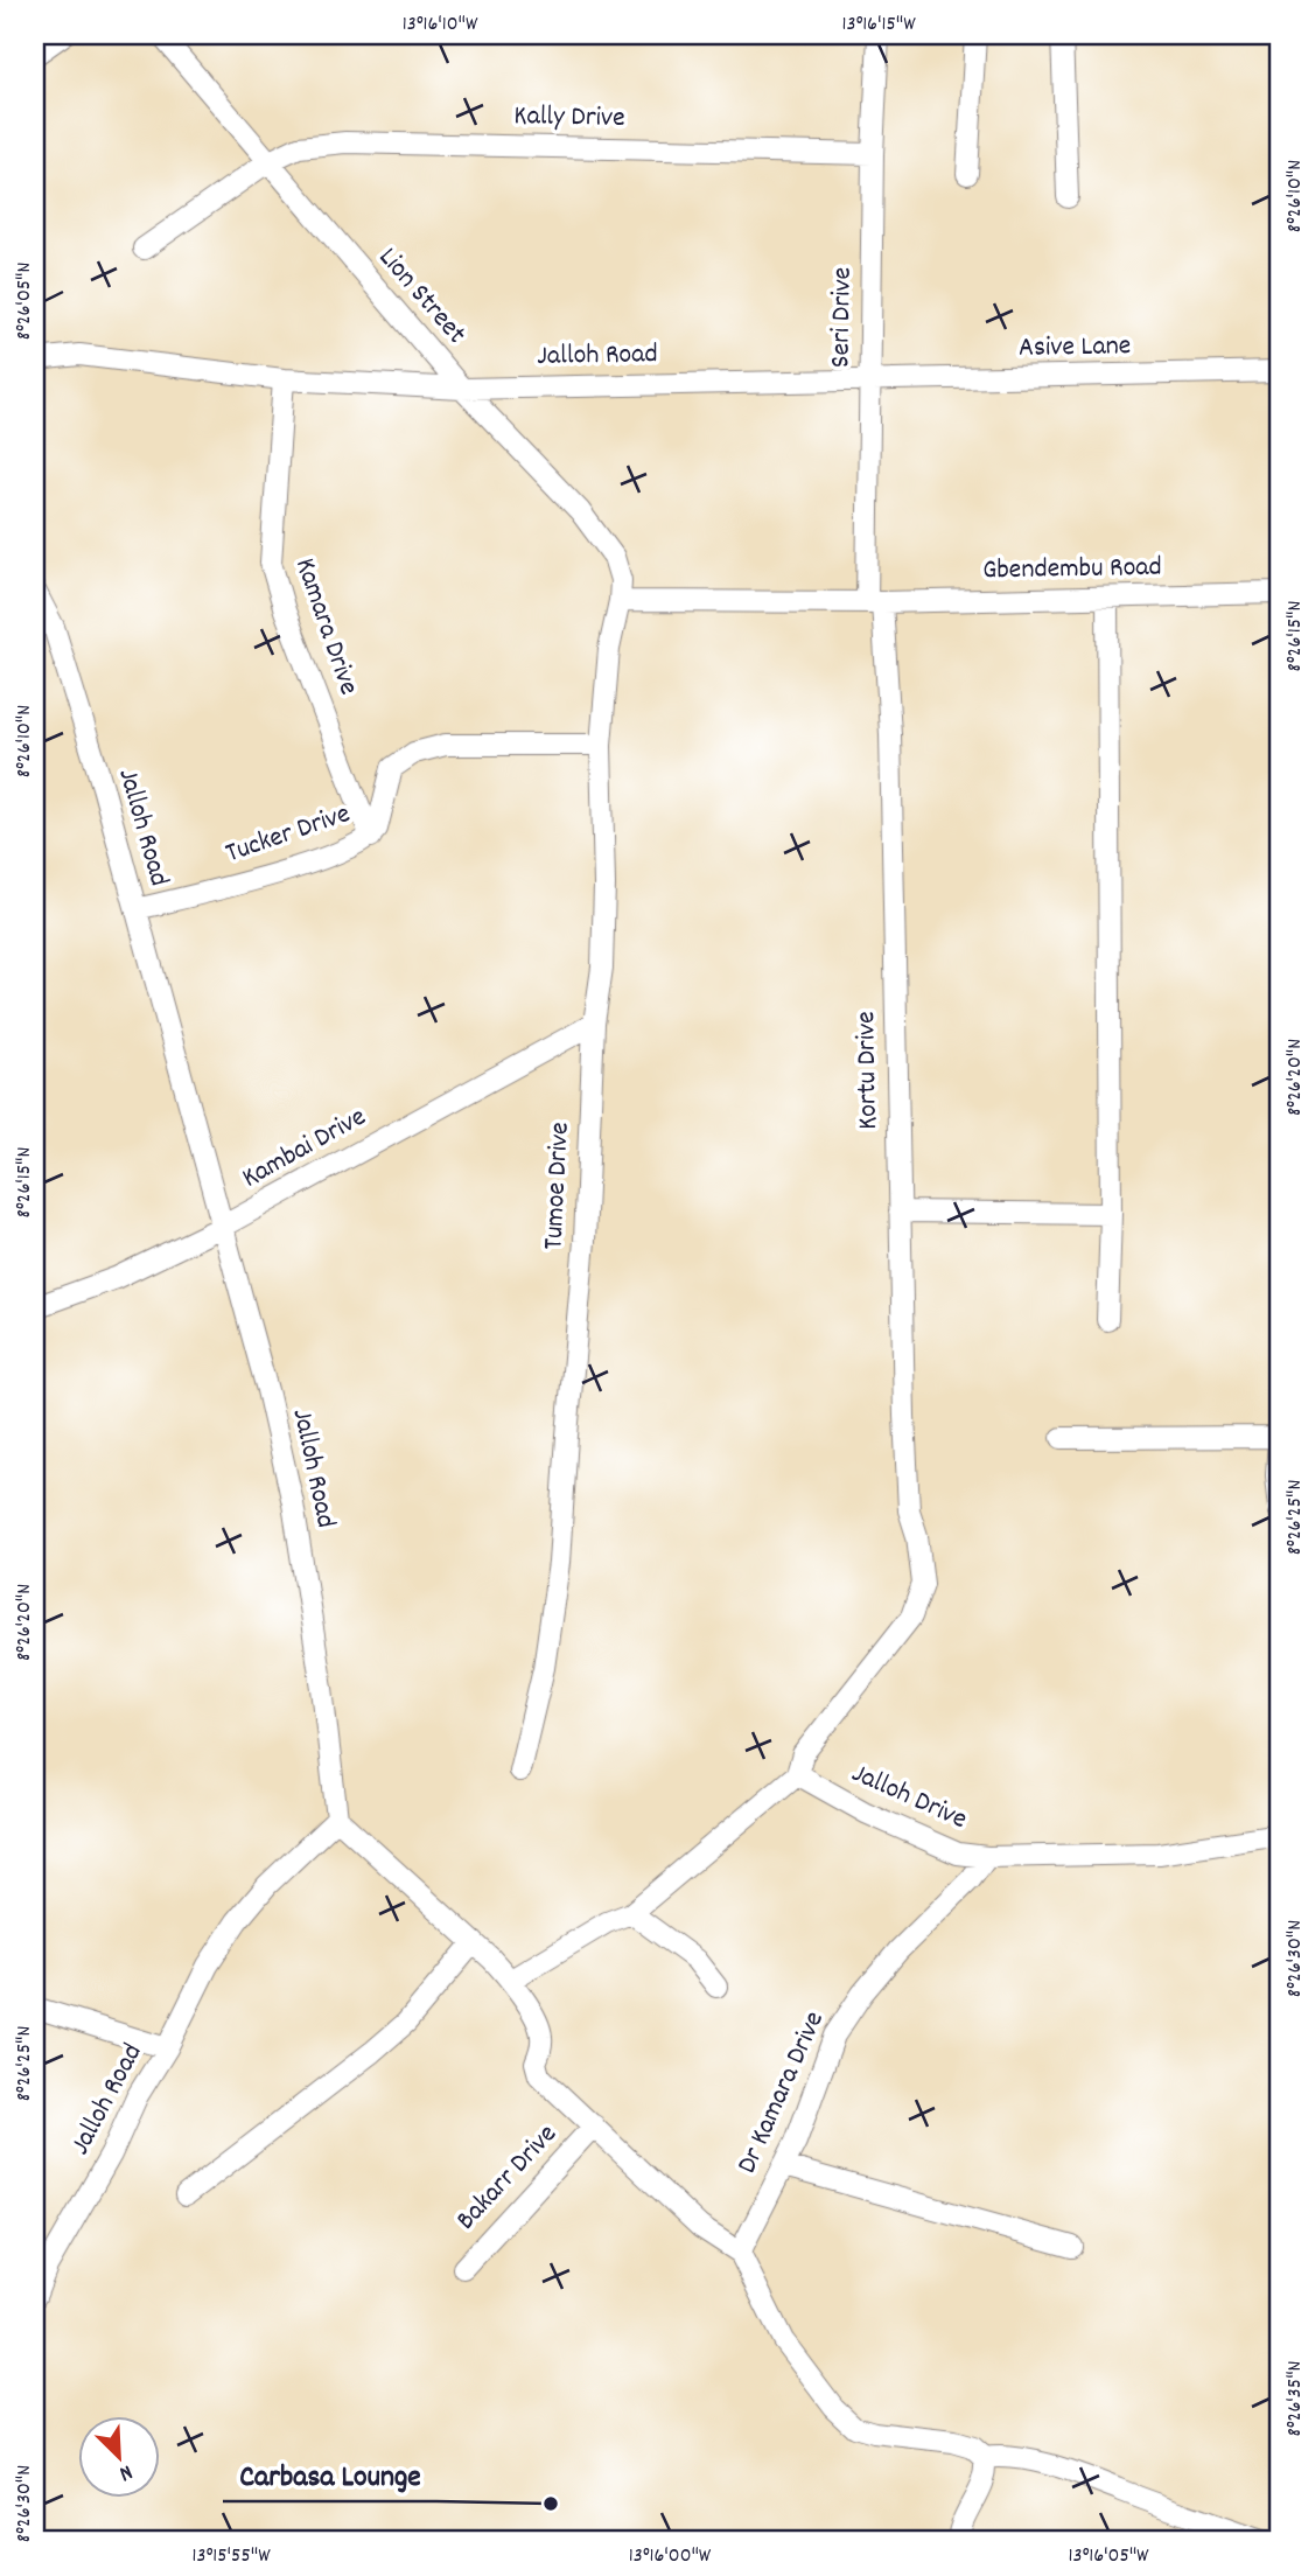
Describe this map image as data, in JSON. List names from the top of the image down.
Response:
{
  "streets": {
    "street": [
      "Kally Drive",
      "Lion Street",
      "Seri Drive",
      "Asive Lane",
      "Jalloh Road",
      "Gbendembu Road",
      "Kamara Drive",
      "Tucker Drive",
      "Kortu Drive",
      "Kambai Drive",
      "Tumoe Drive",
      "Jalloh Drive",
      "Dr Kamara Drive",
      "Bakarr Drive"
    ]
  },
  "crossings": [
    ["Kally Drive", "Lion Street"],
    ["Kally Drive", "Seri Drive"],
    ["Lion Street", "Jalloh Road"],
    ["Lion Street", "Gbendembu Road"],
    ["Lion Street", "Tumoe Drive"],
    ["Seri Drive", "Asive Lane"],
    ["Seri Drive", "Jalloh Road"],
    ["Seri Drive", "Gbendembu Road"],
    ["Seri Drive", "Kortu Drive"],
    ["Asive Lane", "Jalloh Road"],
    ["Jalloh Road", "Kamara Drive"],
    ["Jalloh Road", "Tucker Drive"],
    ["Jalloh Road", "Kambai Drive"],
    ["Gbendembu Road", "Kortu Drive"],
    ["Gbendembu Road", "Tumoe Drive"],
    ["Kamara Drive", "Tucker Drive"],
    ["Tucker Drive", "Tumoe Drive"],
    ["Kortu Drive", "Jalloh Drive"],
    ["Kambai Drive", "Tumoe Drive"],
    ["Jalloh Drive", "Dr Kamara Drive"]
  ],
  "places": ["Carbasa Lounge"],
  "north": "bottom right",
  "coordinates": [
    "13°16'10\"W",
    "13°16'15\"W",
    "8°26'10\"N",
    "8°26'05\"N",
    "8°26'15\"N",
    "8°26'20\"N",
    "8°26'25\"N",
    "8°26'30\"N",
    "8°26'35\"N",
    "13°15'55\"W",
    "13°16'00\"W",
    "13°16'05\"W"
  ]
}
